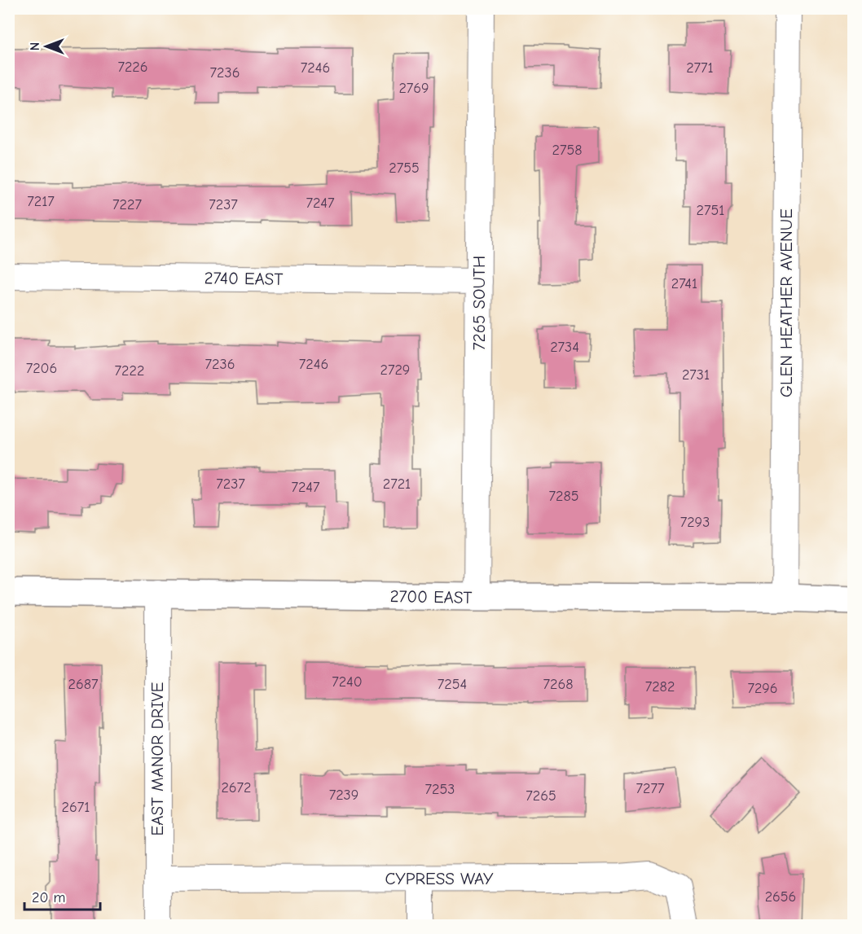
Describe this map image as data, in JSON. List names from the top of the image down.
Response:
{
  "streets": {
    "street": [
      "2740 EAST",
      "7265 SOUTH",
      "GLEN HEATHER AVENUE",
      "2700 EAST",
      "EAST MANOR DRIVE",
      "CYPRESS WAY"
    ]
  },
  "crossings": [
    ["2740 EAST", "7265 SOUTH"],
    ["7265 SOUTH", "2700 EAST"],
    ["GLEN HEATHER AVENUE", "2700 EAST"],
    ["2700 EAST", "EAST MANOR DRIVE"],
    ["EAST MANOR DRIVE", "CYPRESS WAY"]
  ],
  "house_numbers": [
    "7226",
    "7246",
    "2771",
    "7236",
    "2769",
    "2758",
    "2755",
    "7217",
    "7247",
    "7227",
    "7237",
    "2751",
    "2741",
    "2734",
    "7236",
    "7246",
    "7206",
    "2729",
    "7222",
    "2731",
    "7237",
    "2721",
    "7247",
    "7285",
    "7293",
    "7240",
    "2687",
    "7254",
    "7268",
    "7282",
    "7296",
    "2672",
    "7277",
    "7253",
    "7239",
    "7265",
    "2671",
    "2656"
  ],
  "scale_bar": "20 m",
  "north": "left"
}
